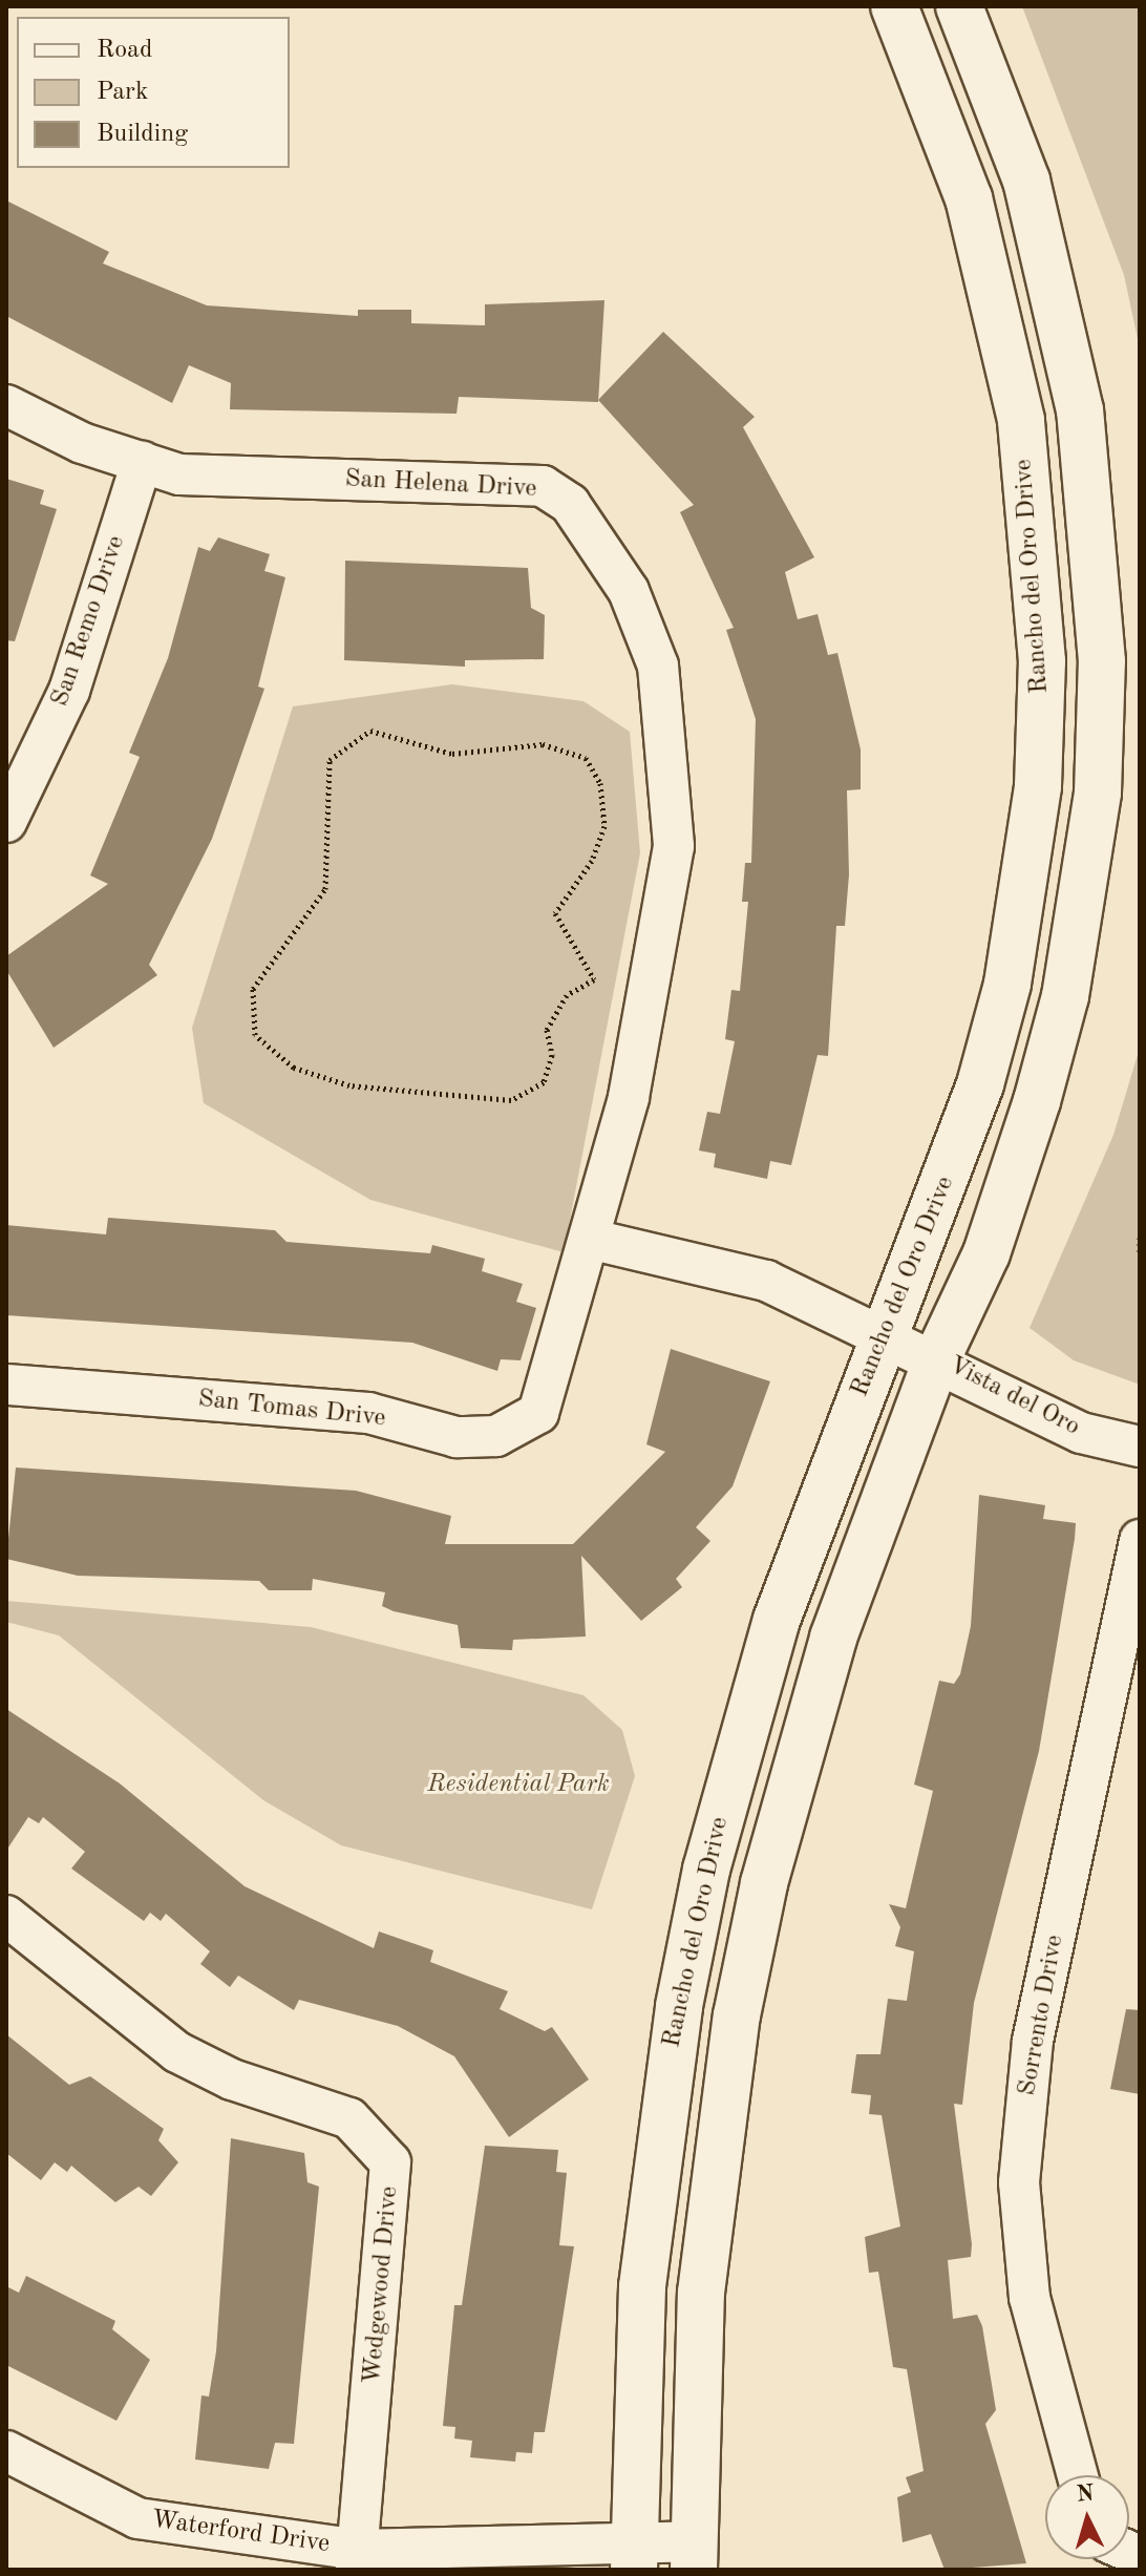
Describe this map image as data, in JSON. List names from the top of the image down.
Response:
{
  "streets": {
    "main road": ["Rancho del Oro Drive"],
    "street": [
      "San Helena Drive",
      "San Remo Drive",
      "Vista del Oro",
      "San Tomas Drive",
      "Sorrento Drive",
      "Wedgewood Drive",
      "Waterford Drive"
    ]
  },
  "crossings": [
    ["San Helena Drive", "San Remo Drive"],
    ["San Helena Drive", "Vista del Oro"],
    ["San Helena Drive", "San Tomas Drive"],
    ["Rancho del Oro Drive", "Vista del Oro"],
    ["Rancho del Oro Drive", "Waterford Drive"],
    ["Vista del Oro", "San Tomas Drive"],
    ["Wedgewood Drive", "Waterford Drive"]
  ],
  "parks": ["Residential Park"],
  "legend": ["Road", "Park", "Building"],
  "north": "top"
}
